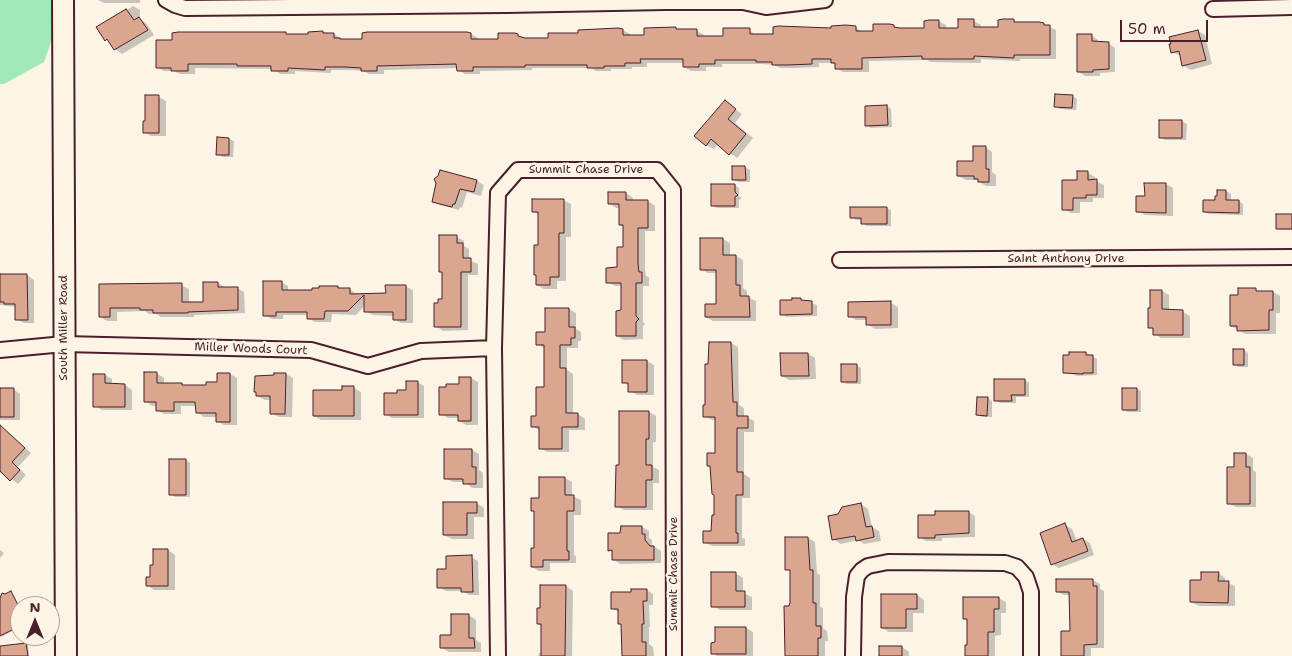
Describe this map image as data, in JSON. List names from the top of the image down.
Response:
{
  "streets": {
    "street": [
      "Summit Chase Drive",
      "Saint Anthony Drive",
      "South Miller Road",
      "Miller Woods Court"
    ]
  },
  "crossings": [
    ["Summit Chase Drive", "Miller Woods Court"],
    ["South Miller Road", "Miller Woods Court"]
  ],
  "scale_bar": "50 m",
  "north": "top"
}
